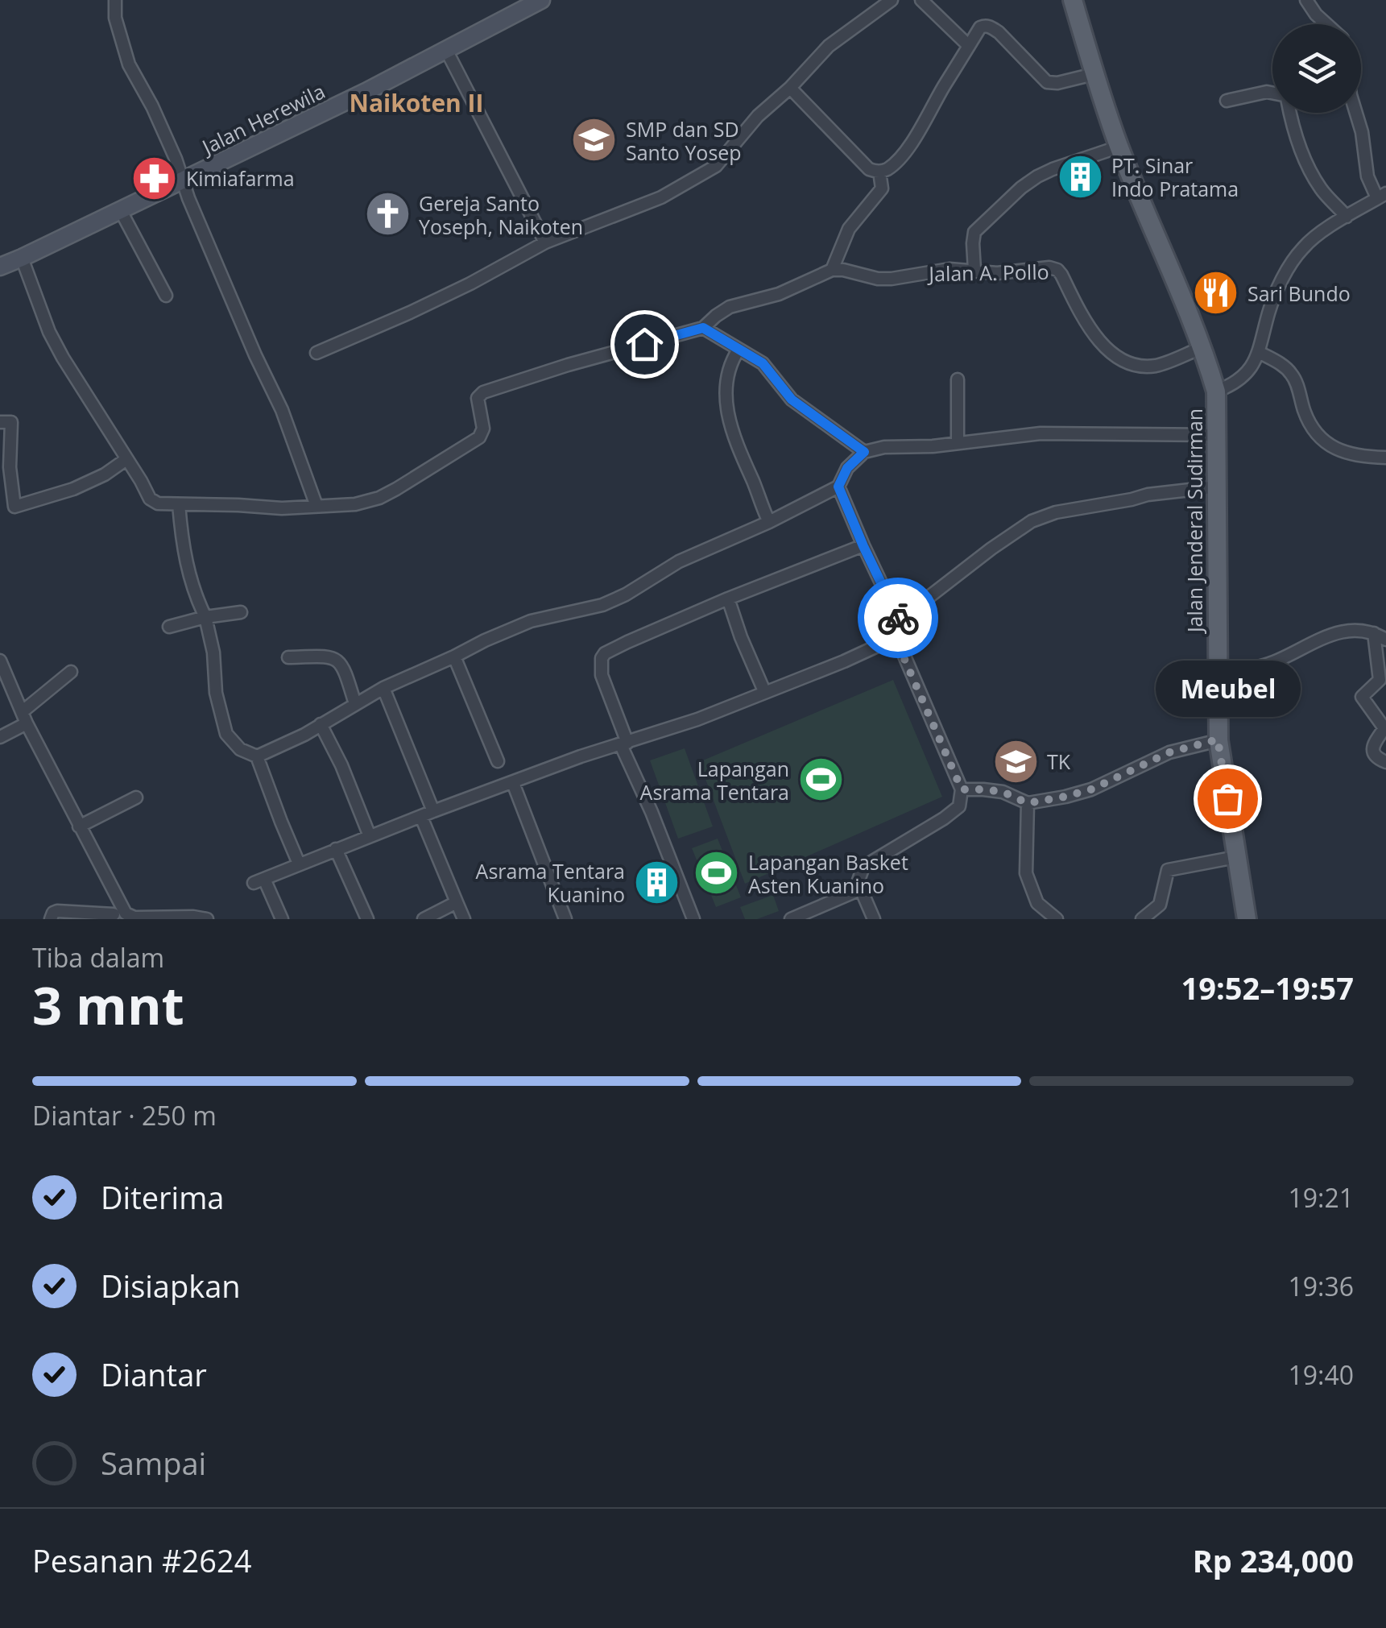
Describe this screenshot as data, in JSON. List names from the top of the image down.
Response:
{
  "streets": {
    "main road": ["Jalan Herewila", "Jalan Jenderal Sudirman"],
    "street": ["Jalan A. Pollo"]
  },
  "crossings": [
    ["Jalan A. Pollo", "Jalan Jenderal Sudirman"]
  ],
  "districts": ["Naikoten II"],
  "places": {
    "school or university": ["SMP dan SD Santo Yosep", "TK"],
    "building": ["PT. Sinar Indo Pratama", "Asrama Tentara Kuanino"],
    "pharmacy": ["Kimiafarma"],
    "church": ["Gereja Santo Yoseph, Naikoten"],
    "restaurant": ["Sari Bundo"],
    "sports": ["Lapangan Asrama Tentara", "Lapangan Basket Asten Kuanino"],
    "other": ["Meubel"]
  },
  "page": {
    "bubble": "Meubel",
    "heading": ["3 mnt", "Tiba dalam", "19:52–19:57"],
    "panel": ["Pesanan #2624", "Rp 234,000"],
    "bar": "Diantar · 250 m",
    "list": [
      ["Diterima", "19:21"],
      ["Disiapkan", "19:36"],
      ["Diantar", "19:40"],
      "Sampai"
    ]
  }
}
